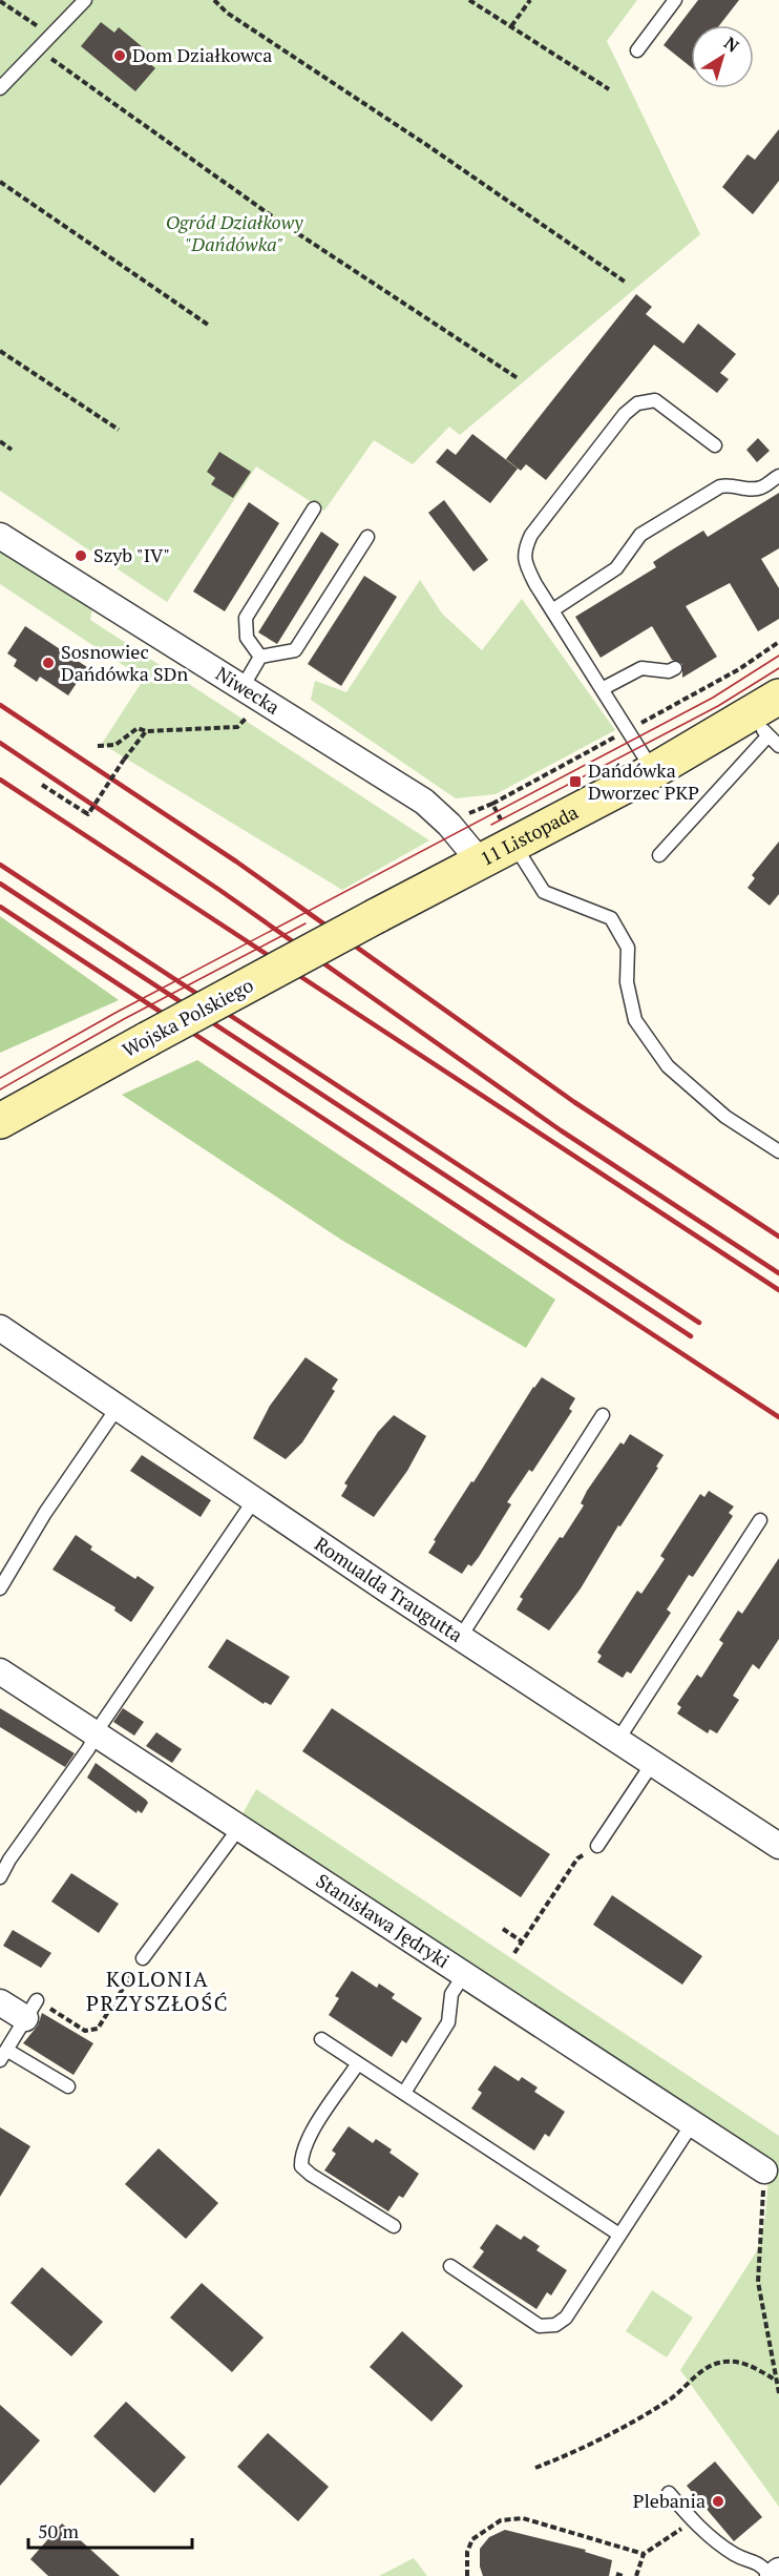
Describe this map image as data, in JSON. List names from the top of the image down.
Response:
{
  "streets": {
    "main road": ["11 Listopada", "Wojska Polskiego"],
    "street": ["Niwecka", "Romualda Traugutta", "Stanisława Jędryki"]
  },
  "crossings": [
    ["Niwecka", "11 Listopada"],
    ["11 Listopada", "Wojska Polskiego"]
  ],
  "districts": ["KOLONIA PRZYSZŁOŚĆ"],
  "parks": ["Ogród Działkowy \"Dańdówka\""],
  "places": {
    "other": [
      "Dom Działkowca",
      "Szyb \"IV\"",
      "Sosnowiec Dańdówka SDn",
      "Plebania"
    ],
    "transit": ["Dańdówka Dworzec PKP"]
  },
  "scale_bar": "50 m",
  "north": "top right"
}
